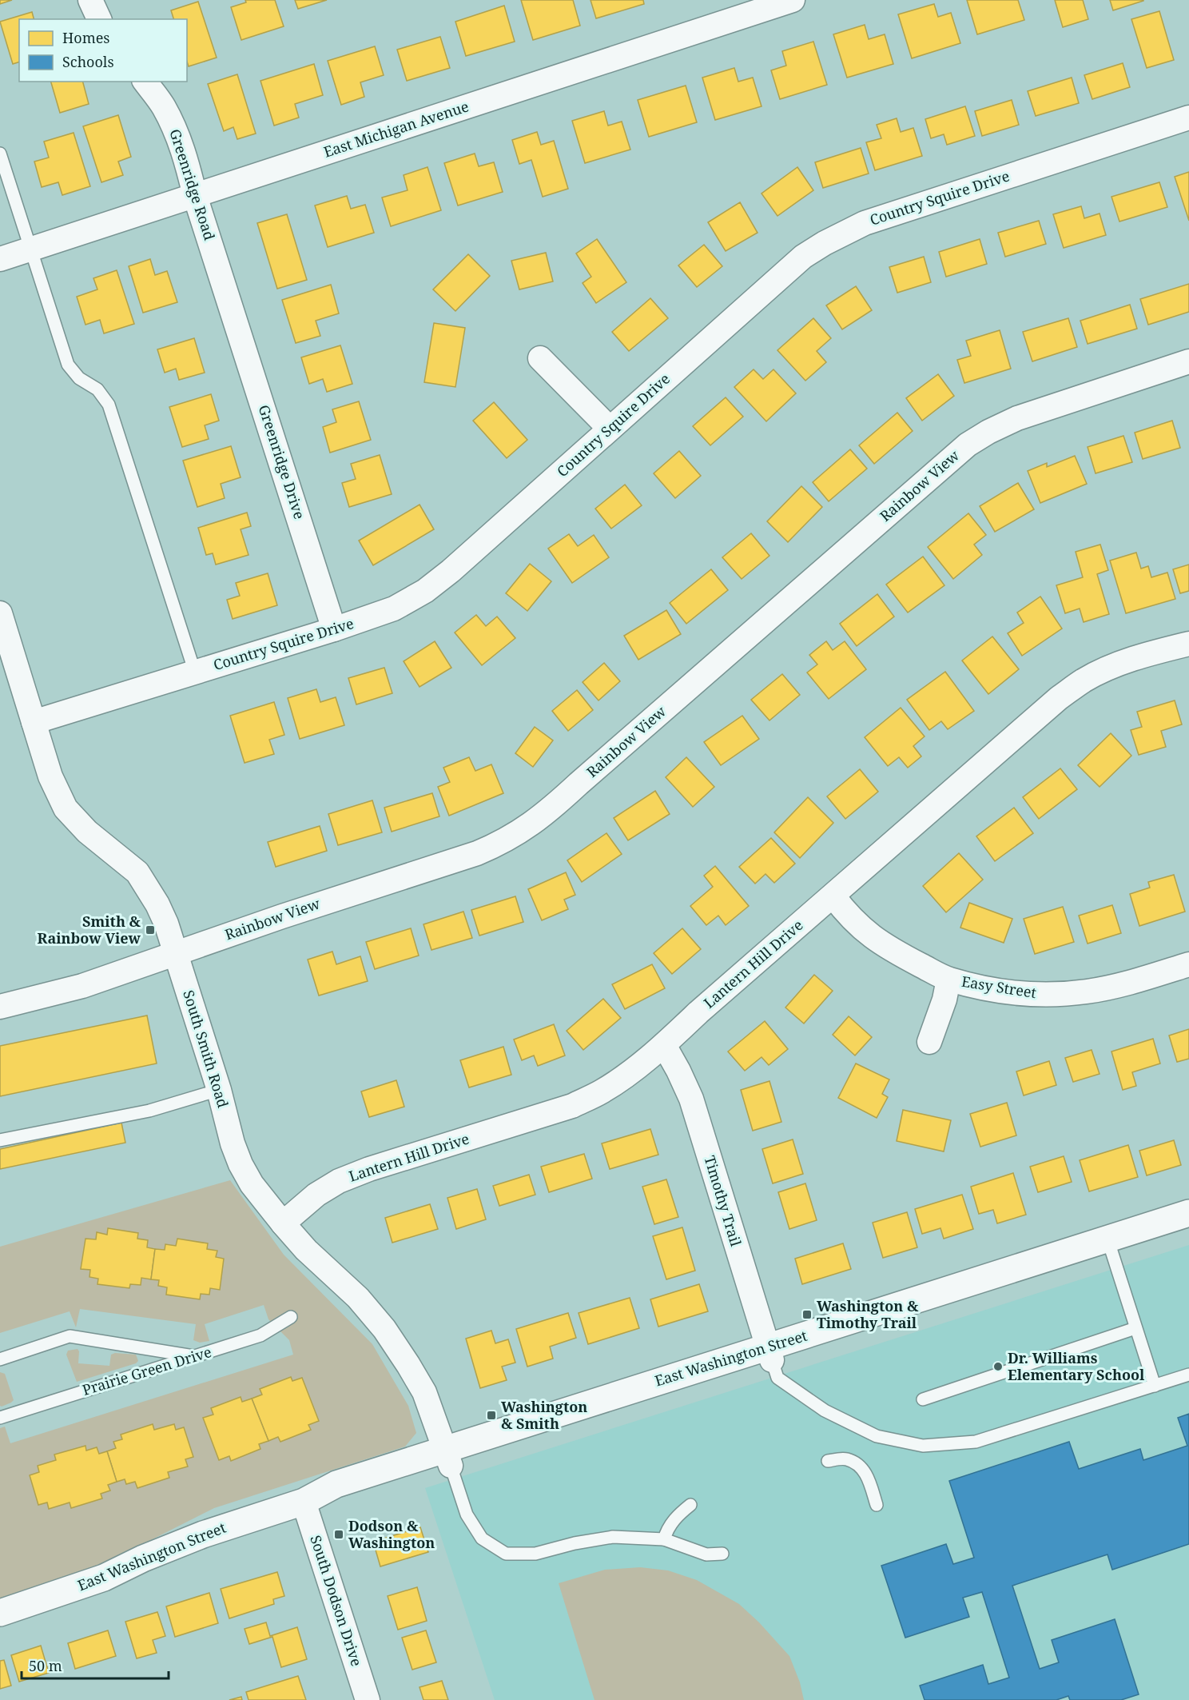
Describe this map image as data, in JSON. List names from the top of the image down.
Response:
{
  "streets": {
    "main road": ["East Washington Street"],
    "street": [
      "East Michigan Avenue",
      "Greenridge Road",
      "Country Squire Drive",
      "Greenridge Drive",
      "Rainbow View",
      "Lantern Hill Drive",
      "Easy Street",
      "South Smith Road",
      "Timothy Trail",
      "South Dodson Drive"
    ],
    "lane": ["Prairie Green Drive"]
  },
  "crossings": [
    ["East Michigan Avenue", "Greenridge Road"],
    ["Greenridge Road", "Greenridge Drive"],
    ["Country Squire Drive", "Greenridge Drive"],
    ["Country Squire Drive", "South Smith Road"],
    ["Rainbow View", "South Smith Road"],
    ["Lantern Hill Drive", "Easy Street"],
    ["Lantern Hill Drive", "South Smith Road"],
    ["Lantern Hill Drive", "Timothy Trail"],
    ["South Smith Road", "East Washington Street"],
    ["Timothy Trail", "East Washington Street"],
    ["East Washington Street", "South Dodson Drive"]
  ],
  "places": {
    "transit": [
      "Smith & Rainbow View",
      "Washington & Timothy Trail",
      "Washington & Smith",
      "Dodson & Washington"
    ],
    "other": ["Dr. Williams Elementary School"]
  },
  "legend": ["Homes", "Schools"],
  "scale_bar": "50 m"
}
